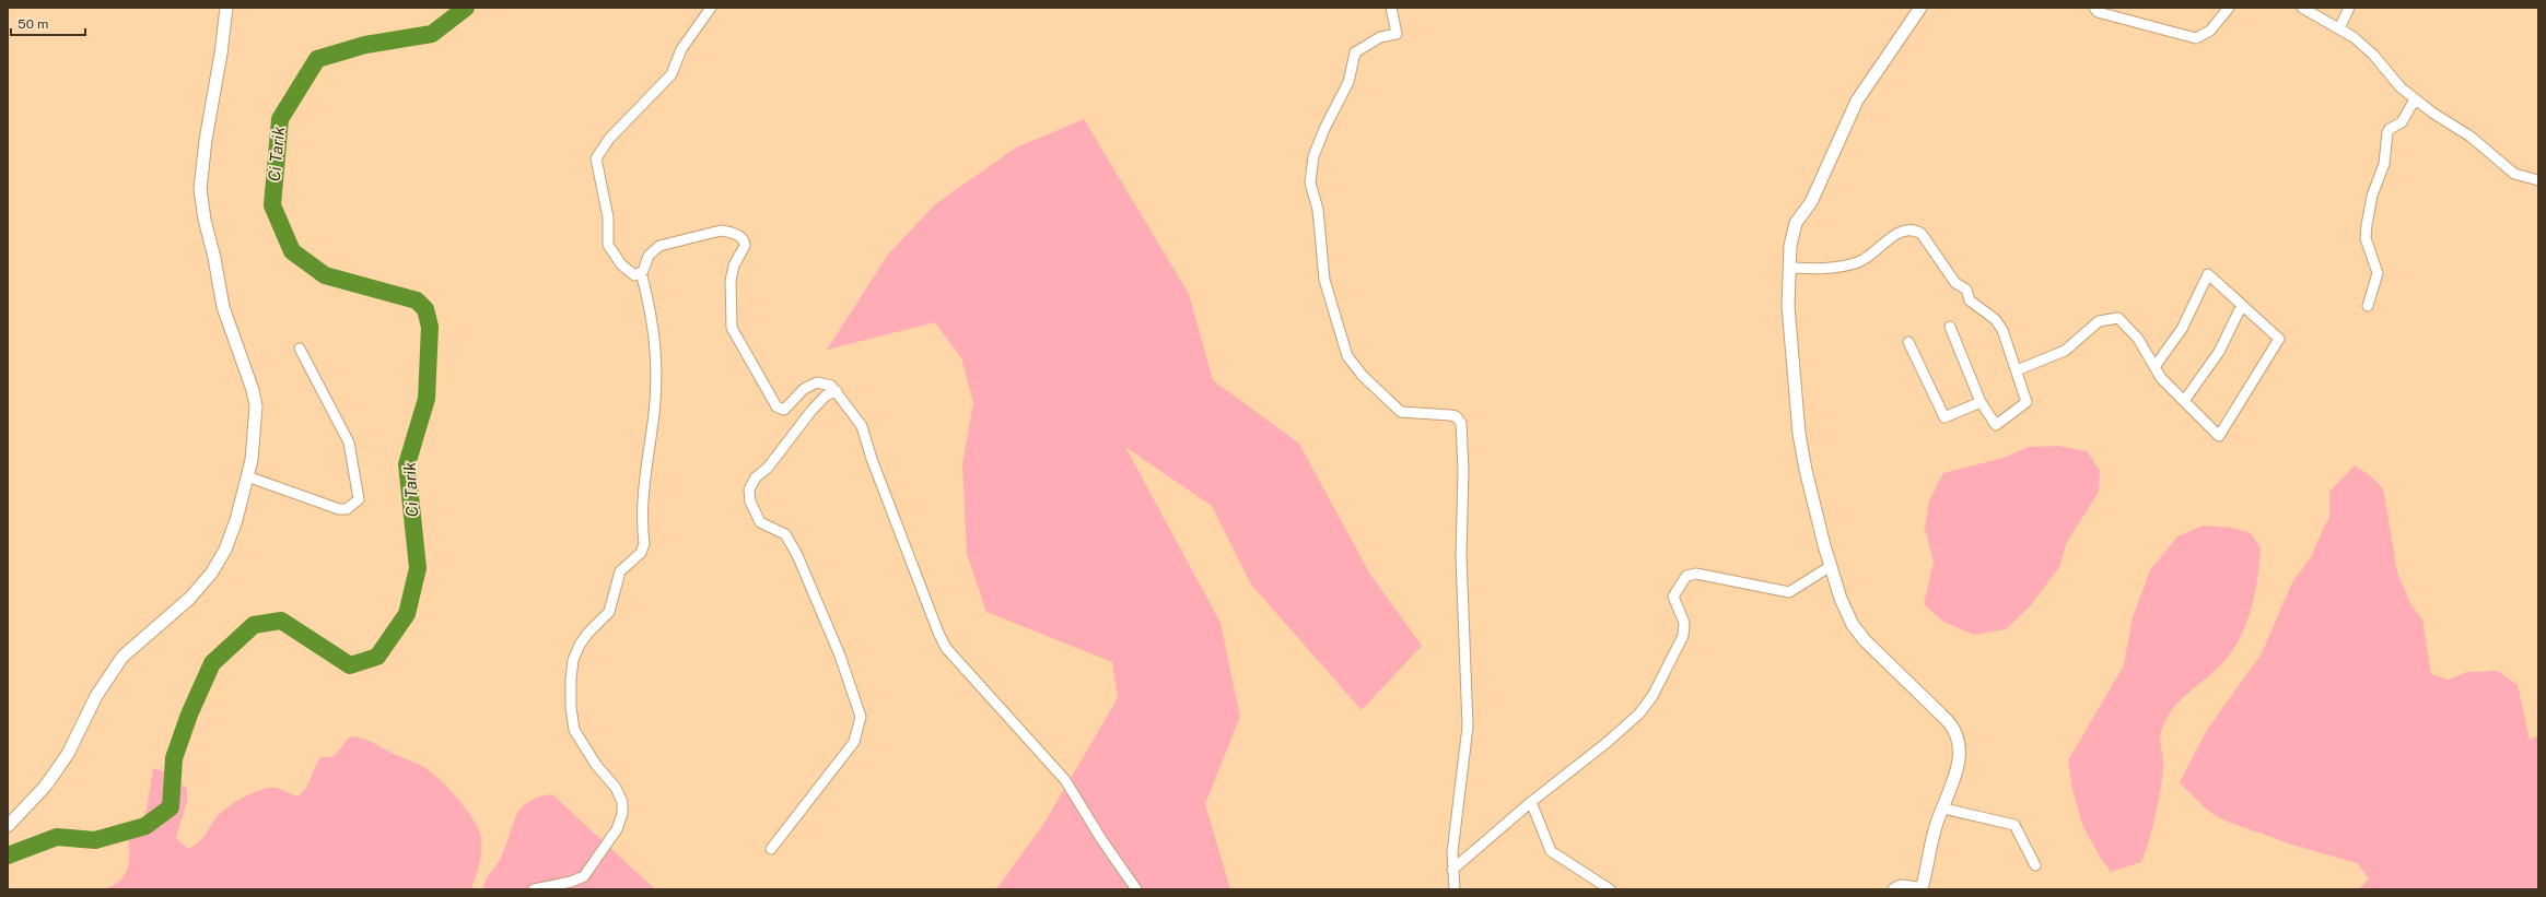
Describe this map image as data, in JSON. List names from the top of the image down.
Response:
{
  "water": ["Ci Tarik"],
  "scale_bar": "50 m"
}
